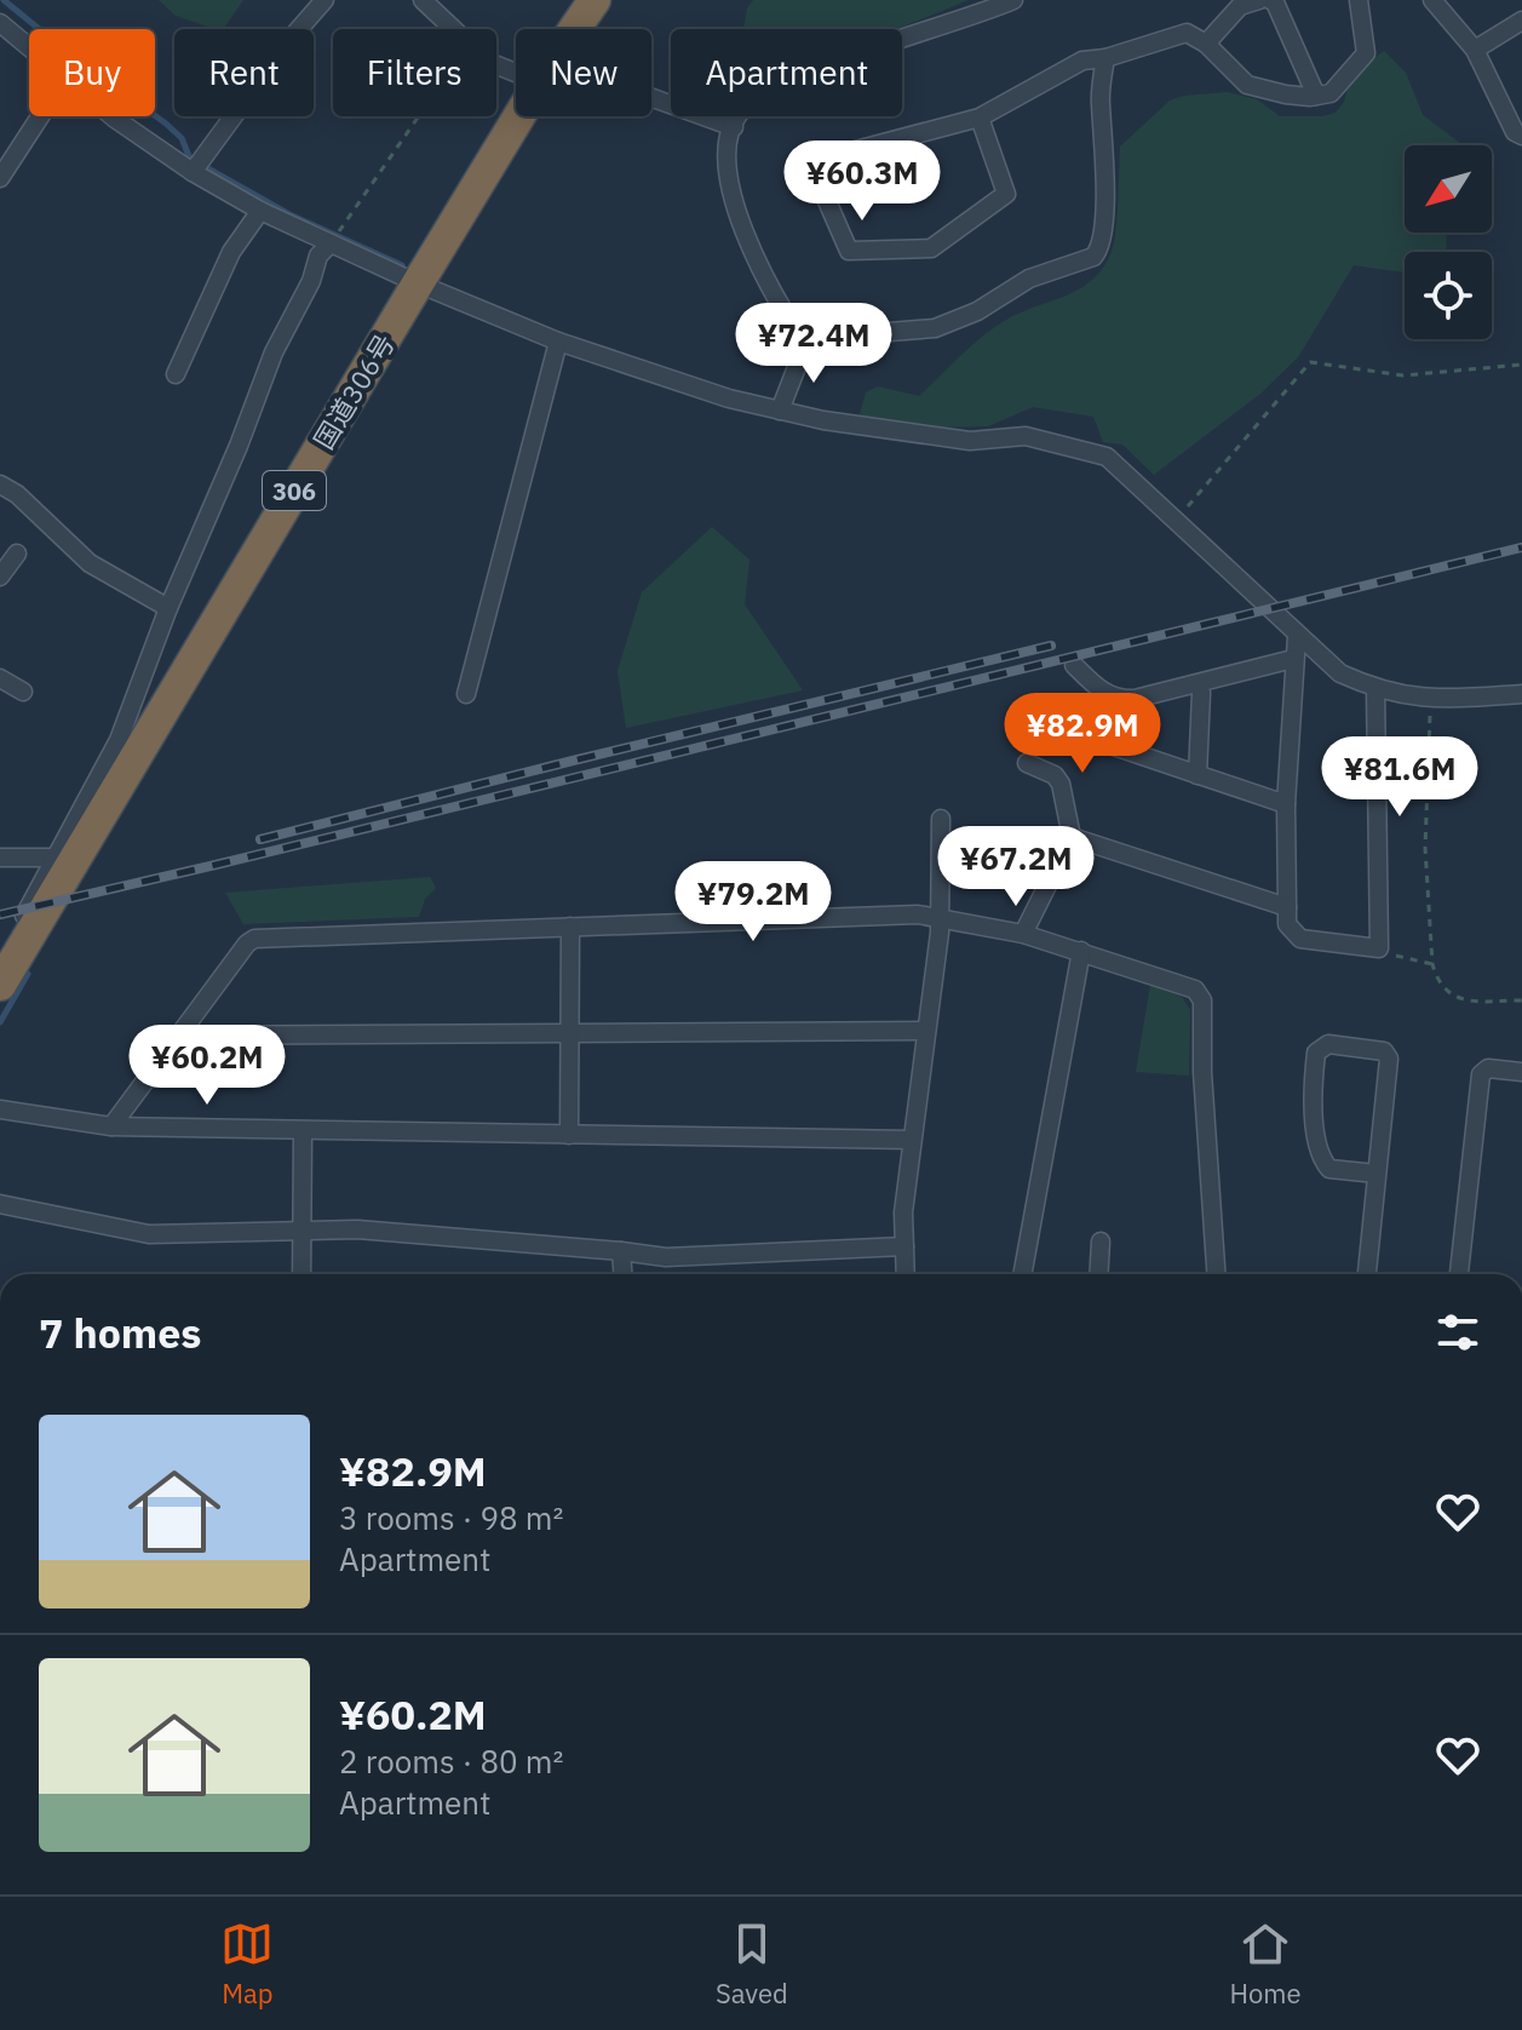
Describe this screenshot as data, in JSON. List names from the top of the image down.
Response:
{
  "streets": {
    "highway": ["国道306号", "306"]
  },
  "north": "bottom left",
  "page": {
    "chip": [
      "Buy",
      "Rent",
      "Filters",
      "New",
      "Apartment"
    ],
    "price": [
      "¥60.3M",
      "¥72.4M",
      "¥82.9M",
      "¥81.6M",
      "¥67.2M",
      "¥79.2M",
      "¥60.2M"
    ],
    "heading": "7 homes",
    "list": [
      {
        "name": "¥82.9M",
        "note": "3 rooms · 98 m² · Apartment"
      },
      {
        "name": "¥60.2M",
        "note": "2 rooms · 80 m² · Apartment"
      }
    ],
    "tabs": ["Map", "Saved", "Home"]
  }
}
